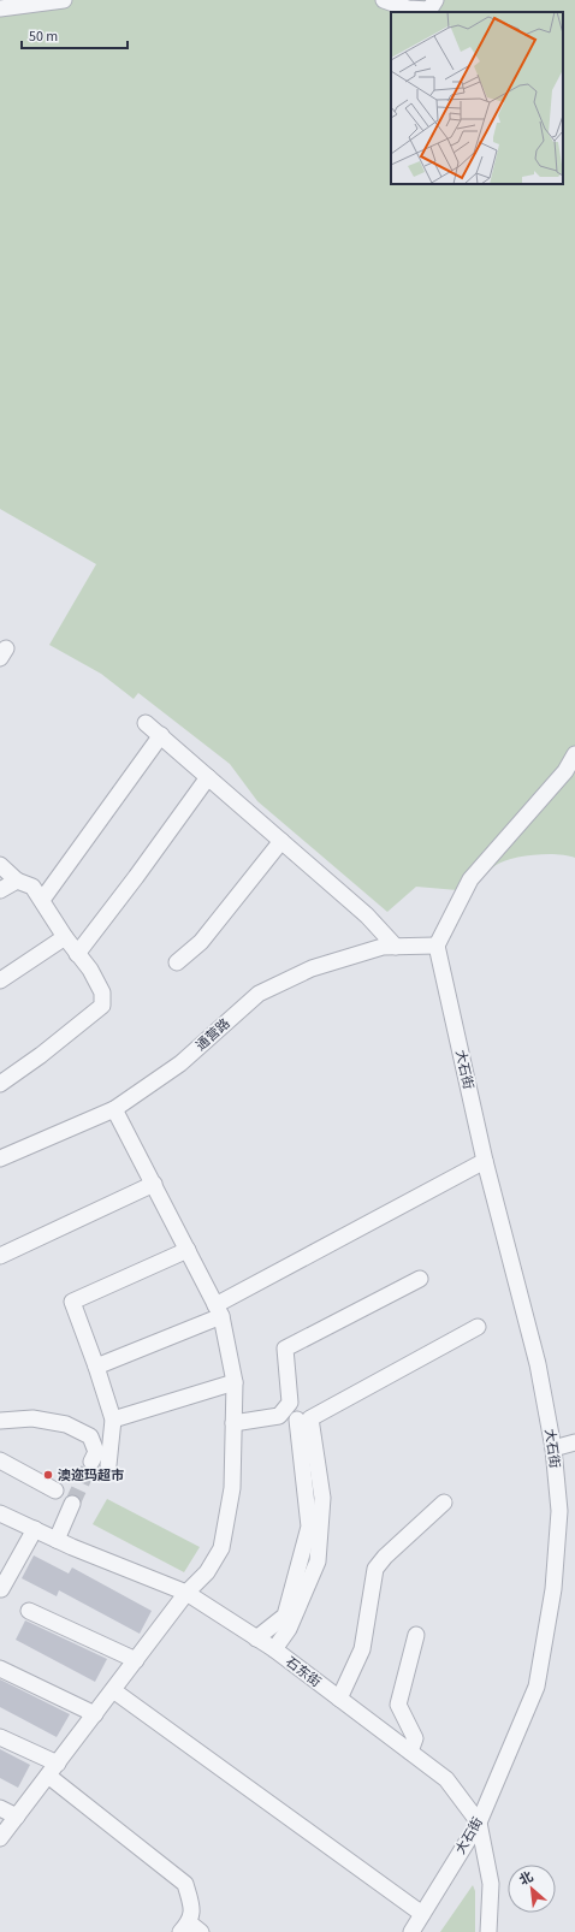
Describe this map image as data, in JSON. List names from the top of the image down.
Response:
{
  "streets": {
    "street": ["通营路", "大石街", "石东街"]
  },
  "crossings": [
    ["通营路", "大石街"],
    ["大石街", "石东街"]
  ],
  "places": ["澳迩玛超市"],
  "scale_bar": "50 m",
  "north": "top left"
}
